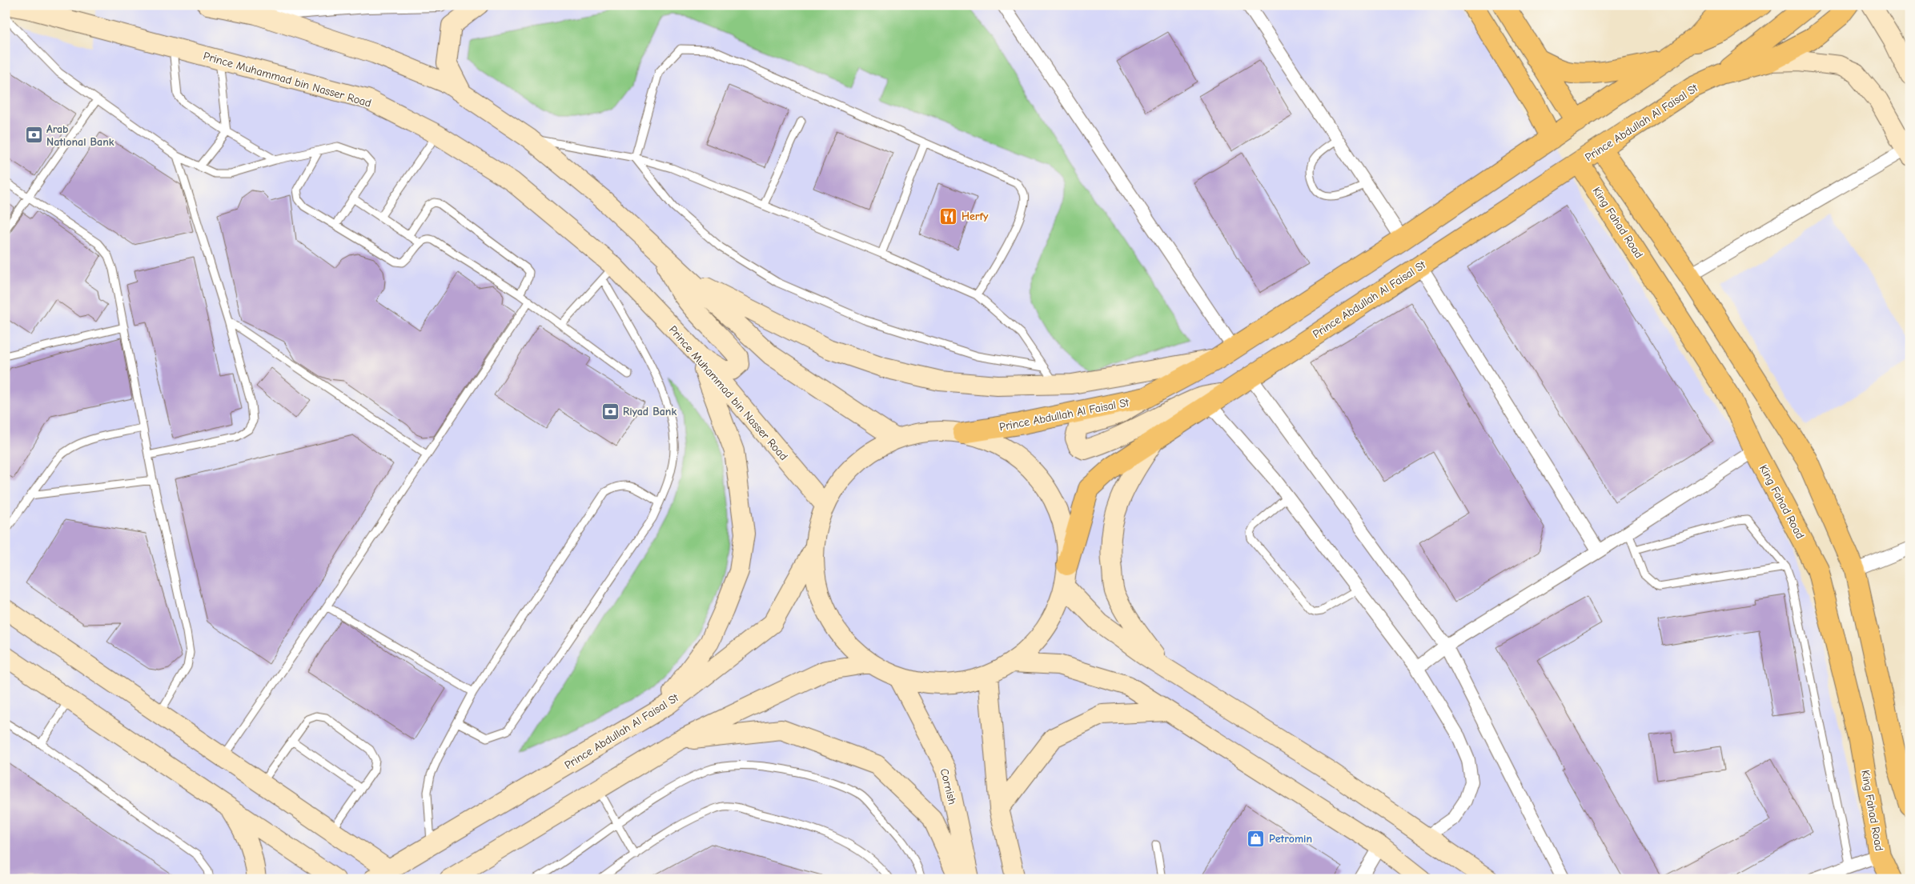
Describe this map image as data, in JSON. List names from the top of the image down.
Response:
{
  "streets": {
    "main road": [
      "Prince Muhammad bin Nasser Road",
      "Prince Abdullah Al Faisal St",
      "King Fahad Road",
      "Cornish"
    ]
  },
  "crossings": [
    ["Prince Abdullah Al Faisal St", "King Fahad Road"]
  ],
  "places": {
    "bank": ["Arab National Bank", "Riyad Bank"],
    "restaurant": ["Herfy"],
    "shop": ["Petromin"]
  }
}
